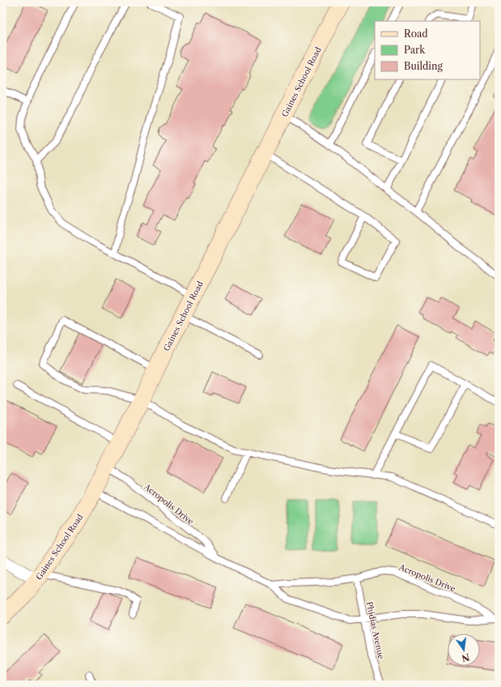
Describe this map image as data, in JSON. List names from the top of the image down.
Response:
{
  "streets": {
    "main road": ["Gaines School Road"],
    "lane": ["Acropolis Drive", "Phidias Avenue"]
  },
  "crossings": [
    ["Gaines School Road", "Acropolis Drive"],
    ["Acropolis Drive", "Phidias Avenue"]
  ],
  "legend": ["Road", "Park", "Building"],
  "north": "bottom"
}
